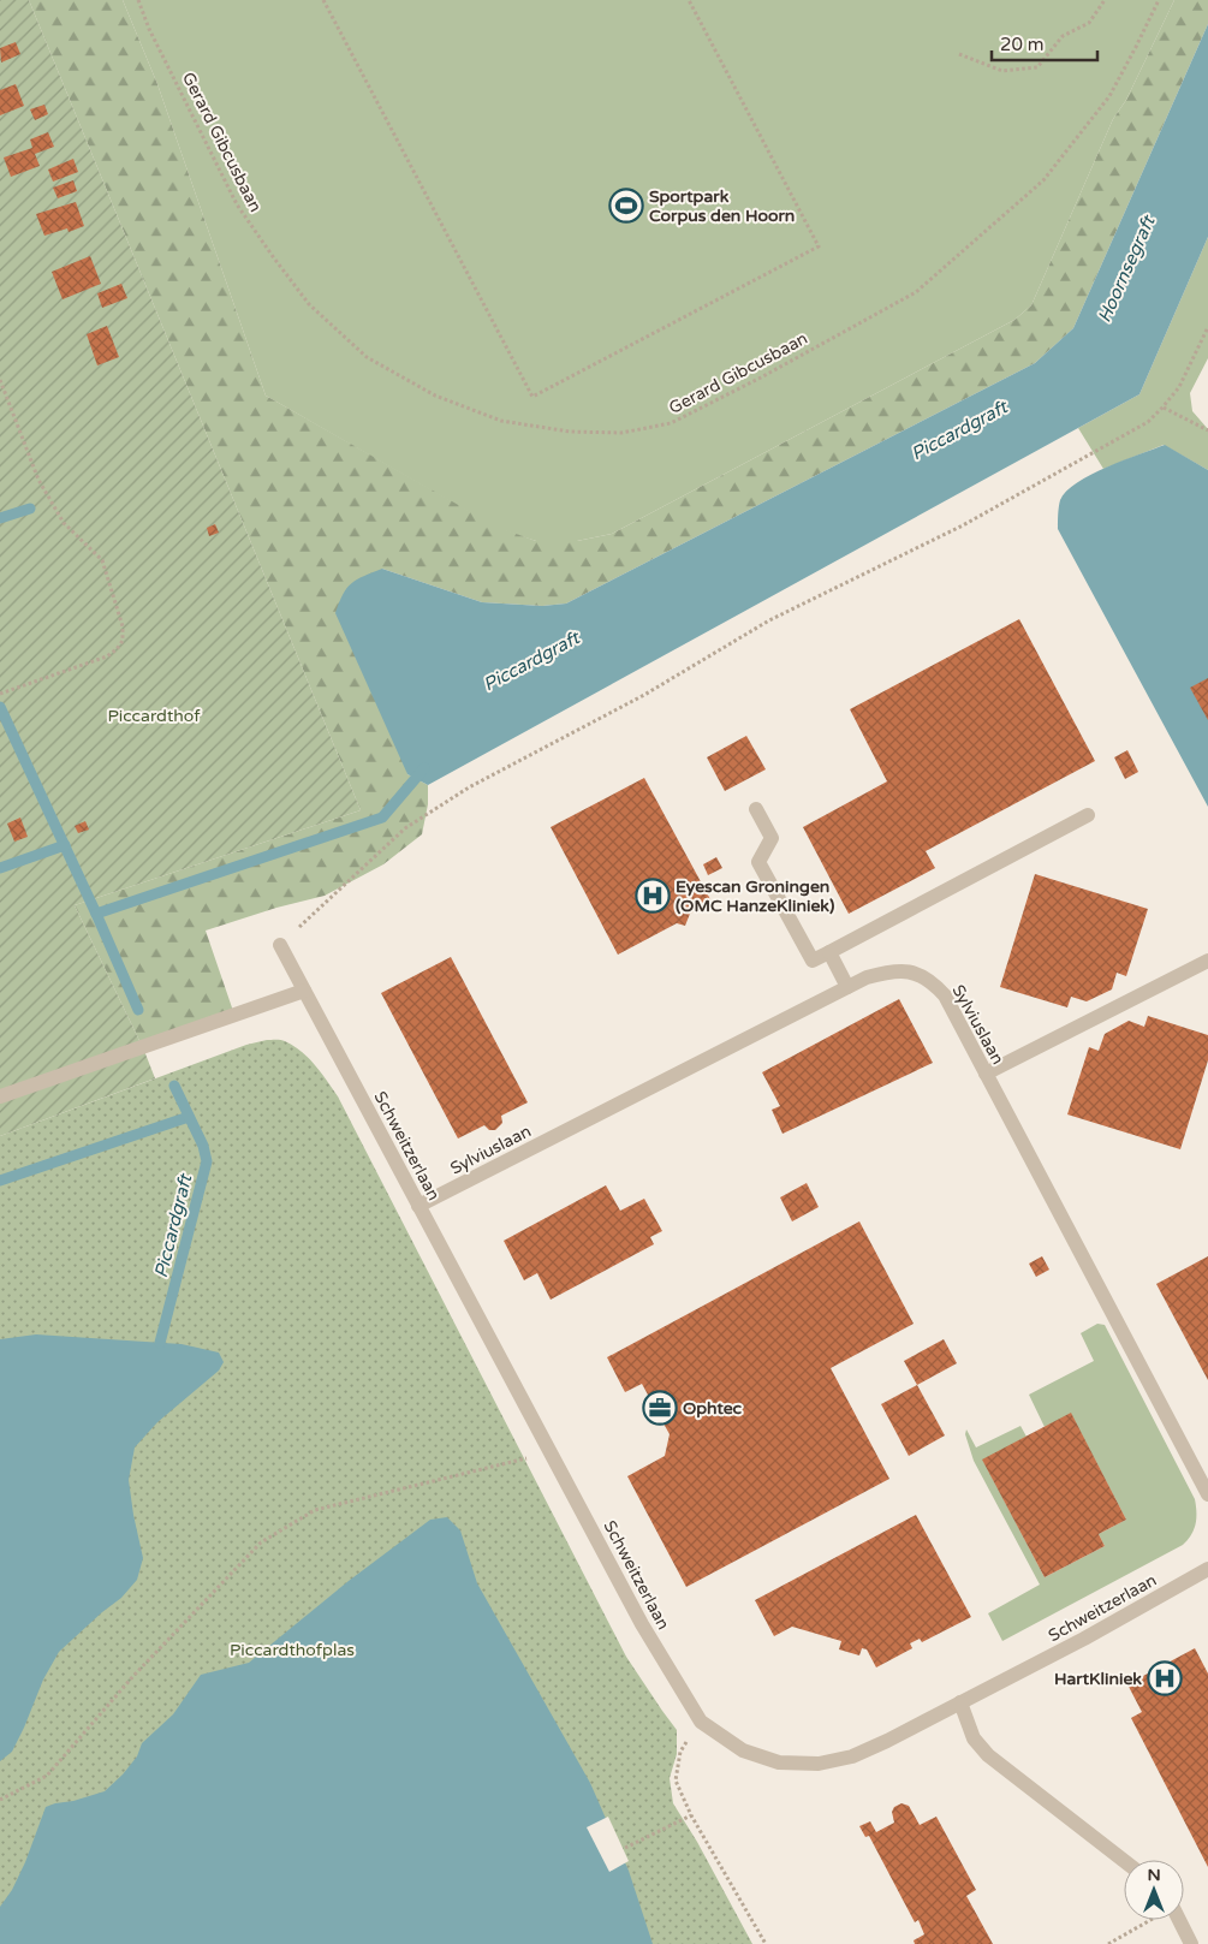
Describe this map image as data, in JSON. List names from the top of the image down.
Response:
{
  "streets": {
    "street": ["Sylviuslaan", "Schweitzerlaan"],
    "path": ["Gerard Gibcusbaan"]
  },
  "crossings": [
    ["Sylviuslaan", "Schweitzerlaan"]
  ],
  "water": ["Hoornsegraft", "Piccardgraft"],
  "parks": ["Piccardthof", "Piccardthofplas"],
  "places": {
    "sports": ["Sportpark Corpus den Hoorn"],
    "hospital": ["Eyescan Groningen (OMC HanzeKliniek)", "HartKliniek"],
    "office": ["Ophtec"]
  },
  "scale_bar": "20 m",
  "north": "top"
}
